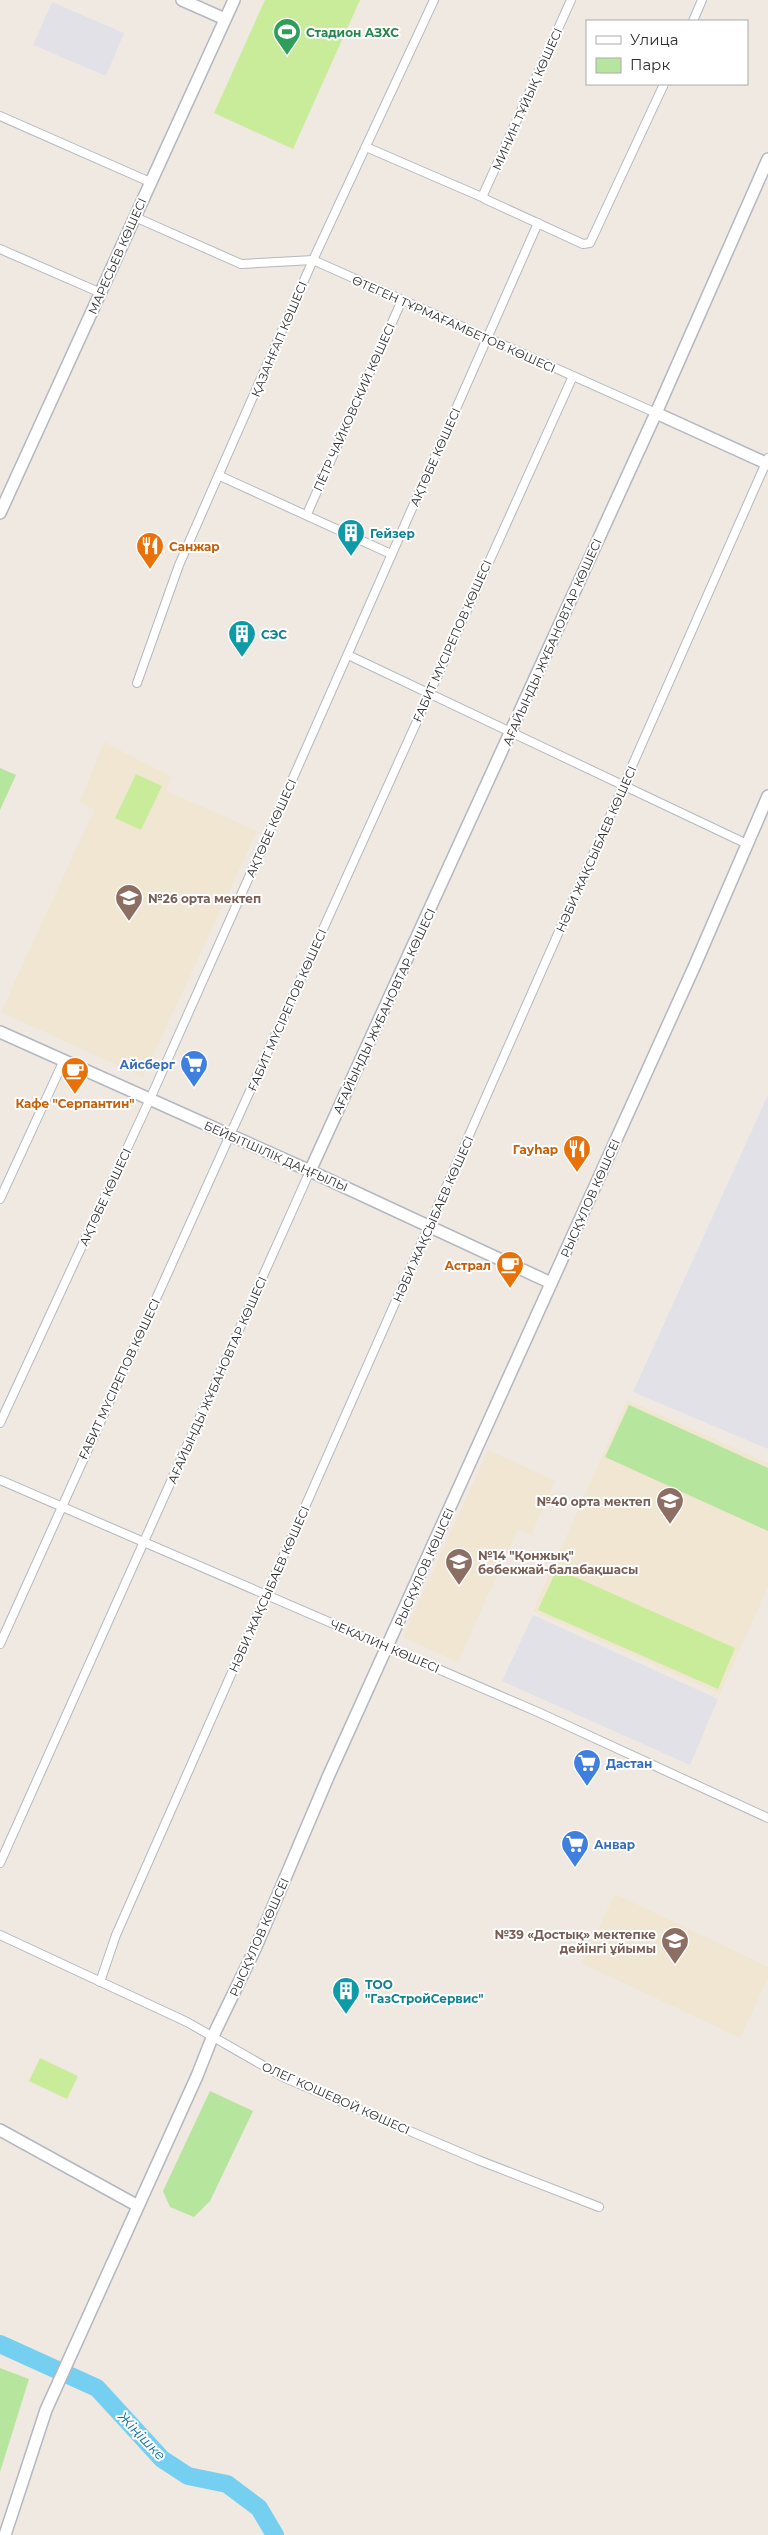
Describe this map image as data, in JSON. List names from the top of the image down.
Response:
{
  "streets": {
    "street": [
      "МИНИН ТҰЙЫҚ КӨШЕСІ",
      "МАРЕСЬЕВ КӨШЕСІ",
      "ӨТЕГЕН ТҰРМАҒАМБЕТОВ КӨШЕСІ",
      "ҚАЗАНҒАП КӨШЕСІ",
      "ПЁТР ЧАЙКОВСКИЙ КӨШЕСІ",
      "АҚТӨБЕ КӨШЕСІ",
      "ҒАБИТ МҮСІРЕПОВ КӨШЕСІ",
      "АҒАЙЫНДЫ ЖҰБАНОВТАР КӨШЕСІ",
      "НӘБИ ЖАҚСЫБАЕВ КӨШЕСІ",
      "БЕЙБІТШІЛІК ДАҢҒЫЛЫ",
      "РЫСҚҰЛОВ КӨШСЕІ",
      "ЧЕКАЛИН КӨШЕСІ",
      "ОЛЕГ КОШЕВОЙ КӨШЕСІ"
    ]
  },
  "crossings": [
    ["МАРЕСЬЕВ КӨШЕСІ", "ӨТЕГЕН ТҰРМАҒАМБЕТОВ КӨШЕСІ"],
    ["ӨТЕГЕН ТҰРМАҒАМБЕТОВ КӨШЕСІ", "ҚАЗАНҒАП КӨШЕСІ"],
    ["ӨТЕГЕН ТҰРМАҒАМБЕТОВ КӨШЕСІ", "ПЁТР ЧАЙКОВСКИЙ КӨШЕСІ"],
    ["ӨТЕГЕН ТҰРМАҒАМБЕТОВ КӨШЕСІ", "АҚТӨБЕ КӨШЕСІ"],
    ["ӨТЕГЕН ТҰРМАҒАМБЕТОВ КӨШЕСІ", "ҒАБИТ МҮСІРЕПОВ КӨШЕСІ"],
    ["ӨТЕГЕН ТҰРМАҒАМБЕТОВ КӨШЕСІ", "АҒАЙЫНДЫ ЖҰБАНОВТАР КӨШЕСІ"],
    ["ӨТЕГЕН ТҰРМАҒАМБЕТОВ КӨШЕСІ", "НӘБИ ЖАҚСЫБАЕВ КӨШЕСІ"],
    ["АҚТӨБЕ КӨШЕСІ", "БЕЙБІТШІЛІК ДАҢҒЫЛЫ"],
    ["ҒАБИТ МҮСІРЕПОВ КӨШЕСІ", "БЕЙБІТШІЛІК ДАҢҒЫЛЫ"],
    ["ҒАБИТ МҮСІРЕПОВ КӨШЕСІ", "ЧЕКАЛИН КӨШЕСІ"],
    ["АҒАЙЫНДЫ ЖҰБАНОВТАР КӨШЕСІ", "БЕЙБІТШІЛІК ДАҢҒЫЛЫ"],
    ["АҒАЙЫНДЫ ЖҰБАНОВТАР КӨШЕСІ", "ЧЕКАЛИН КӨШЕСІ"],
    ["НӘБИ ЖАҚСЫБАЕВ КӨШЕСІ", "БЕЙБІТШІЛІК ДАҢҒЫЛЫ"],
    ["НӘБИ ЖАҚСЫБАЕВ КӨШЕСІ", "ЧЕКАЛИН КӨШЕСІ"],
    ["НӘБИ ЖАҚСЫБАЕВ КӨШЕСІ", "ОЛЕГ КОШЕВОЙ КӨШЕСІ"],
    ["БЕЙБІТШІЛІК ДАҢҒЫЛЫ", "РЫСҚҰЛОВ КӨШСЕІ"],
    ["РЫСҚҰЛОВ КӨШСЕІ", "ЧЕКАЛИН КӨШЕСІ"],
    ["РЫСҚҰЛОВ КӨШСЕІ", "ОЛЕГ КОШЕВОЙ КӨШЕСІ"]
  ],
  "water": ["Жіңішке"],
  "places": {
    "sports": ["Стадион АЗХС"],
    "building": ["Гейзер", "СЭС", "ТОО \"ГазСтройСервис\""],
    "restaurant": ["Санжар", "Гауhар"],
    "school or university": [
      "№26 орта мектеп",
      "№40 орта мектеп",
      "№14 \"Қонжық\" бөбекжай-балабақшасы",
      "№39 «Достық» мектепке дейінгі ұйымы"
    ],
    "supermarket": ["Айсберг", "Дастан", "Анвар"],
    "cafe": ["Кафе \"Серпантин\"", "Астрал"]
  },
  "legend": ["Улица", "Парк"]
}
